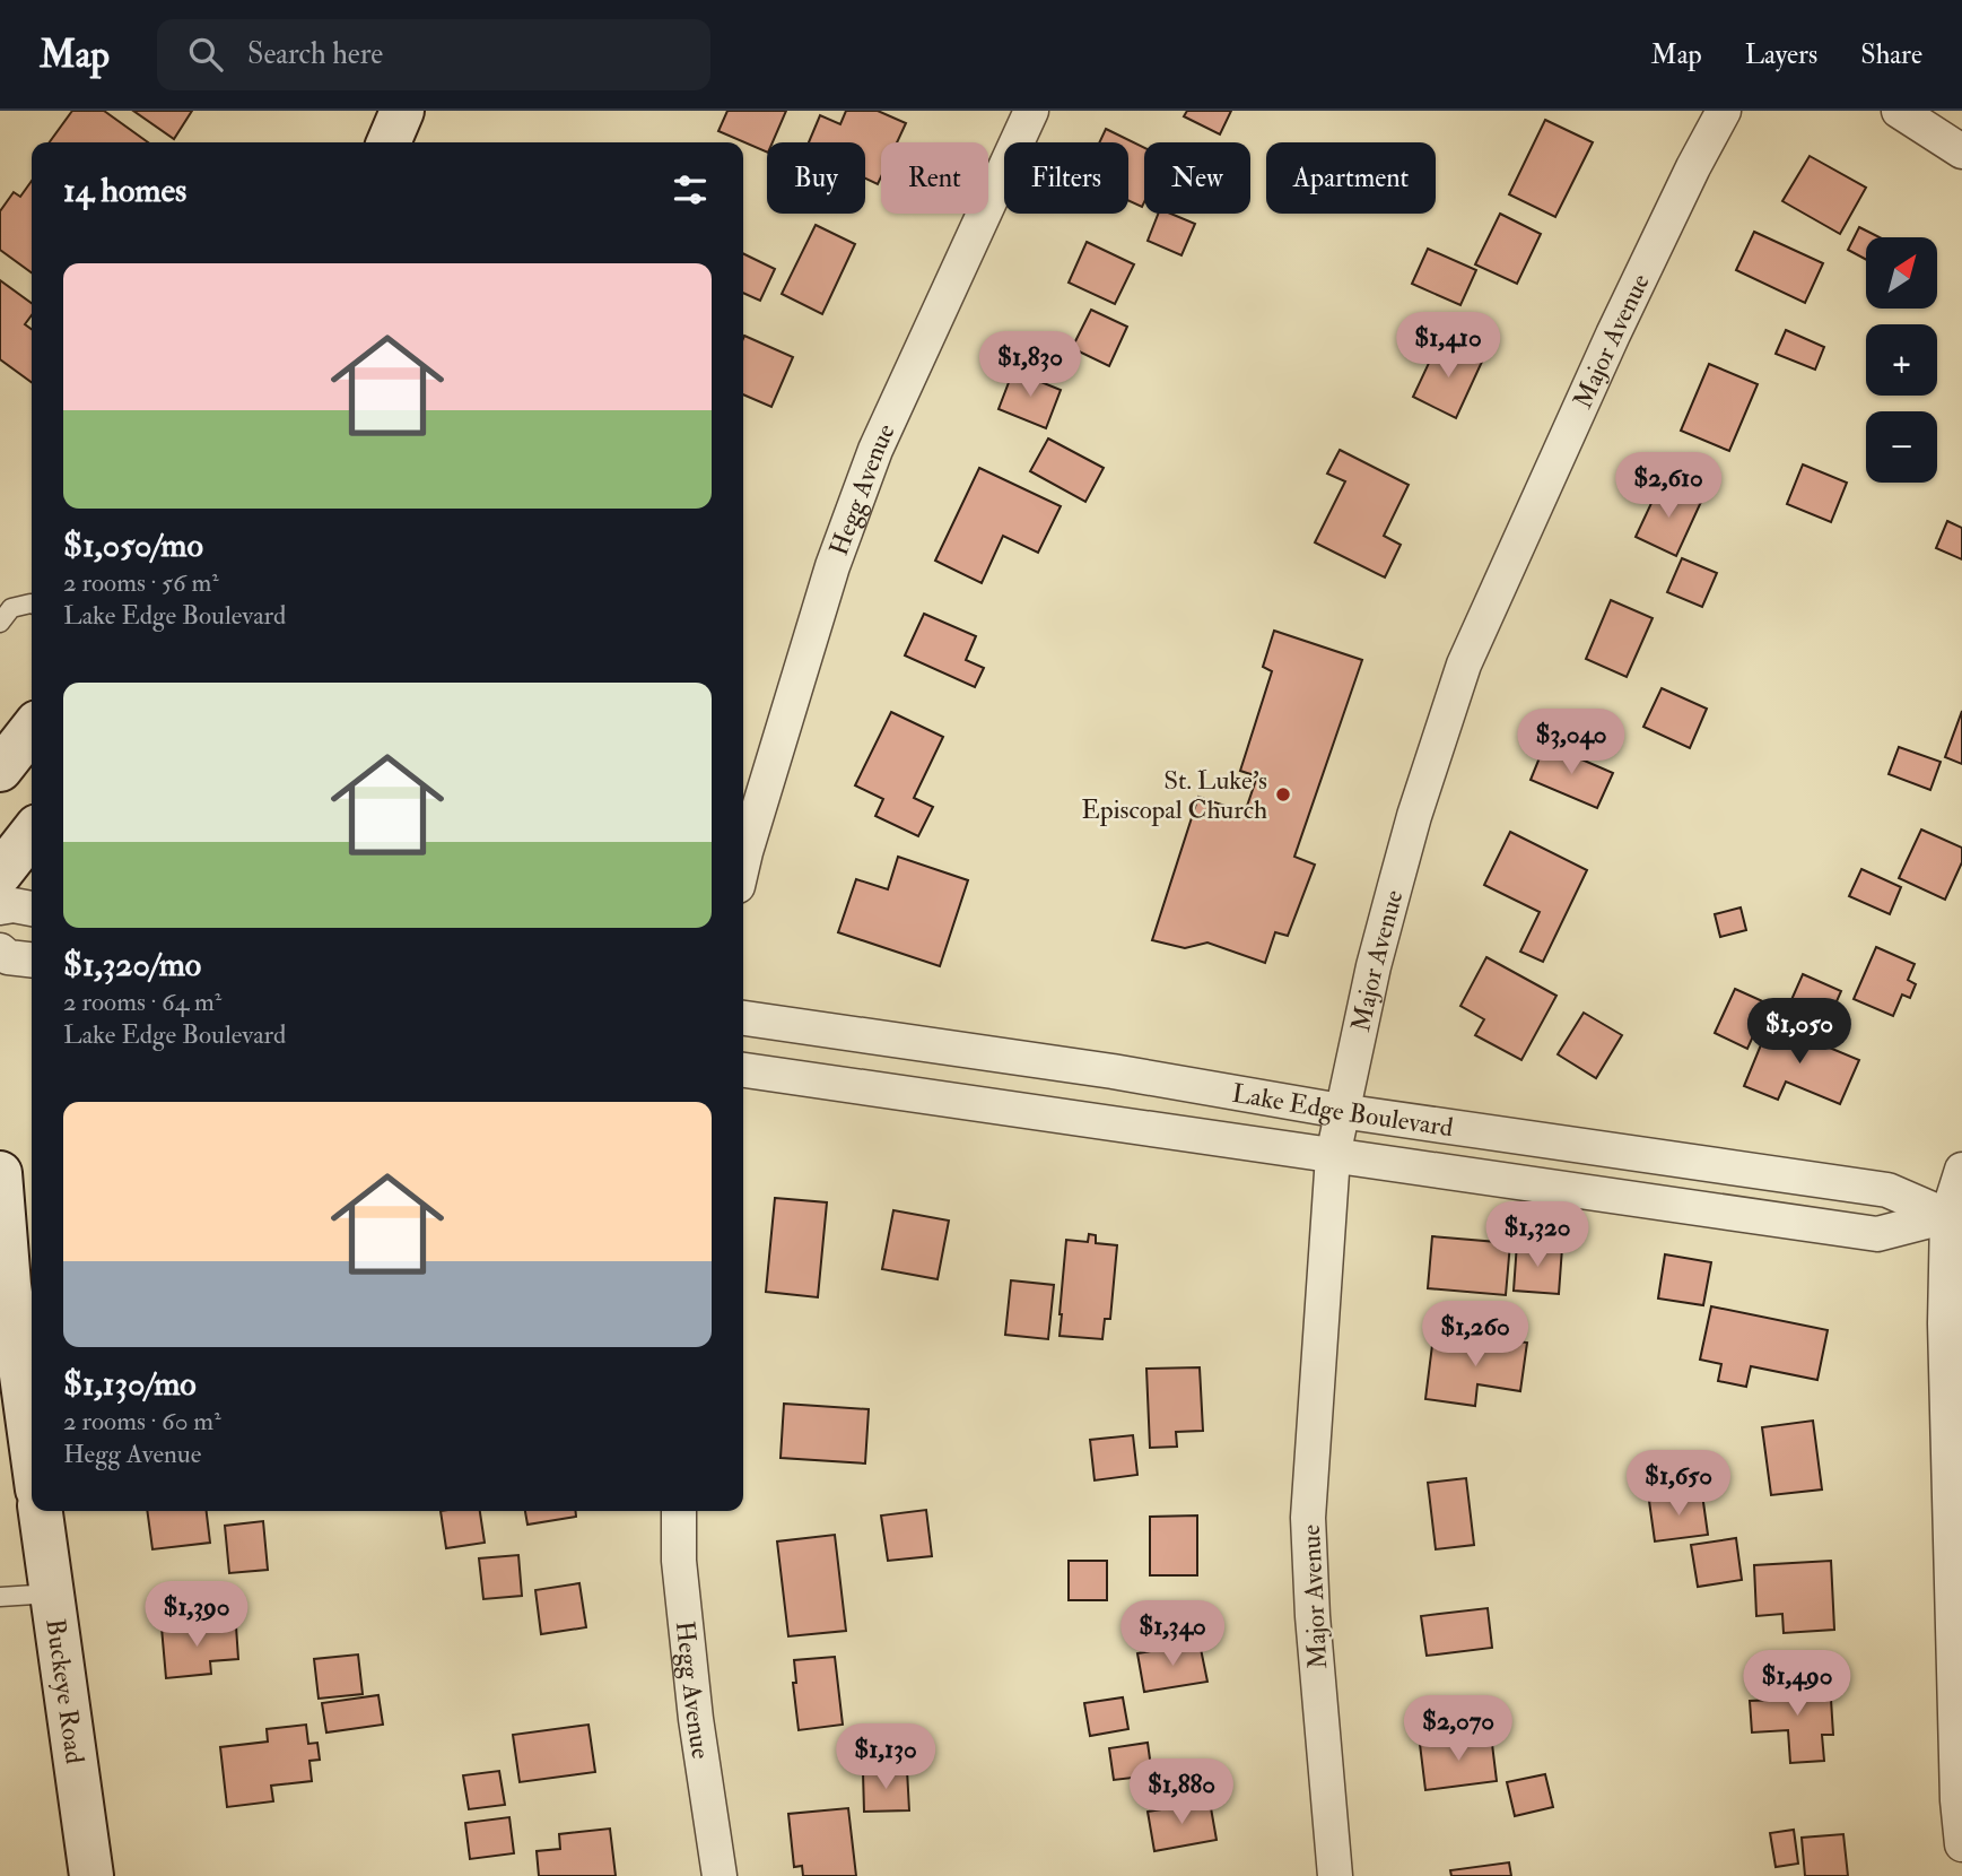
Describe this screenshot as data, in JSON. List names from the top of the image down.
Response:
{
  "streets": {
    "street": [
      "Major Avenue",
      "Hegg Avenue",
      "Lake Edge Boulevard",
      "Buckeye Road"
    ]
  },
  "crossings": [
    ["Major Avenue", "Lake Edge Boulevard"]
  ],
  "places": ["St. Luke's Episcopal Church"],
  "north": "top right",
  "page": {
    "header": "Map",
    "search": "Search here",
    "nav": ["Map", "Layers", "Share"],
    "chip": [
      "Buy",
      "Rent",
      "Filters",
      "New",
      "Apartment"
    ],
    "heading": "14 homes",
    "map_buttons": ["+", "−"],
    "list": [
      {
        "name": "$1,050/mo",
        "note": "2 rooms · 56 m² · Lake Edge Boulevard"
      },
      {
        "name": "$1,320/mo",
        "note": "2 rooms · 64 m² · Lake Edge Boulevard"
      },
      {
        "name": "$1,130/mo",
        "note": "2 rooms · 60 m² · Hegg Avenue"
      }
    ],
    "price": [
      "$1,410",
      "$1,830",
      "$2,610",
      "$3,040",
      "$1,050",
      "$1,320",
      "$1,260",
      "$1,650",
      "$1,390",
      "$1,340",
      "$1,490",
      "$2,070",
      "$1,130",
      "$1,880"
    ]
  }
}
